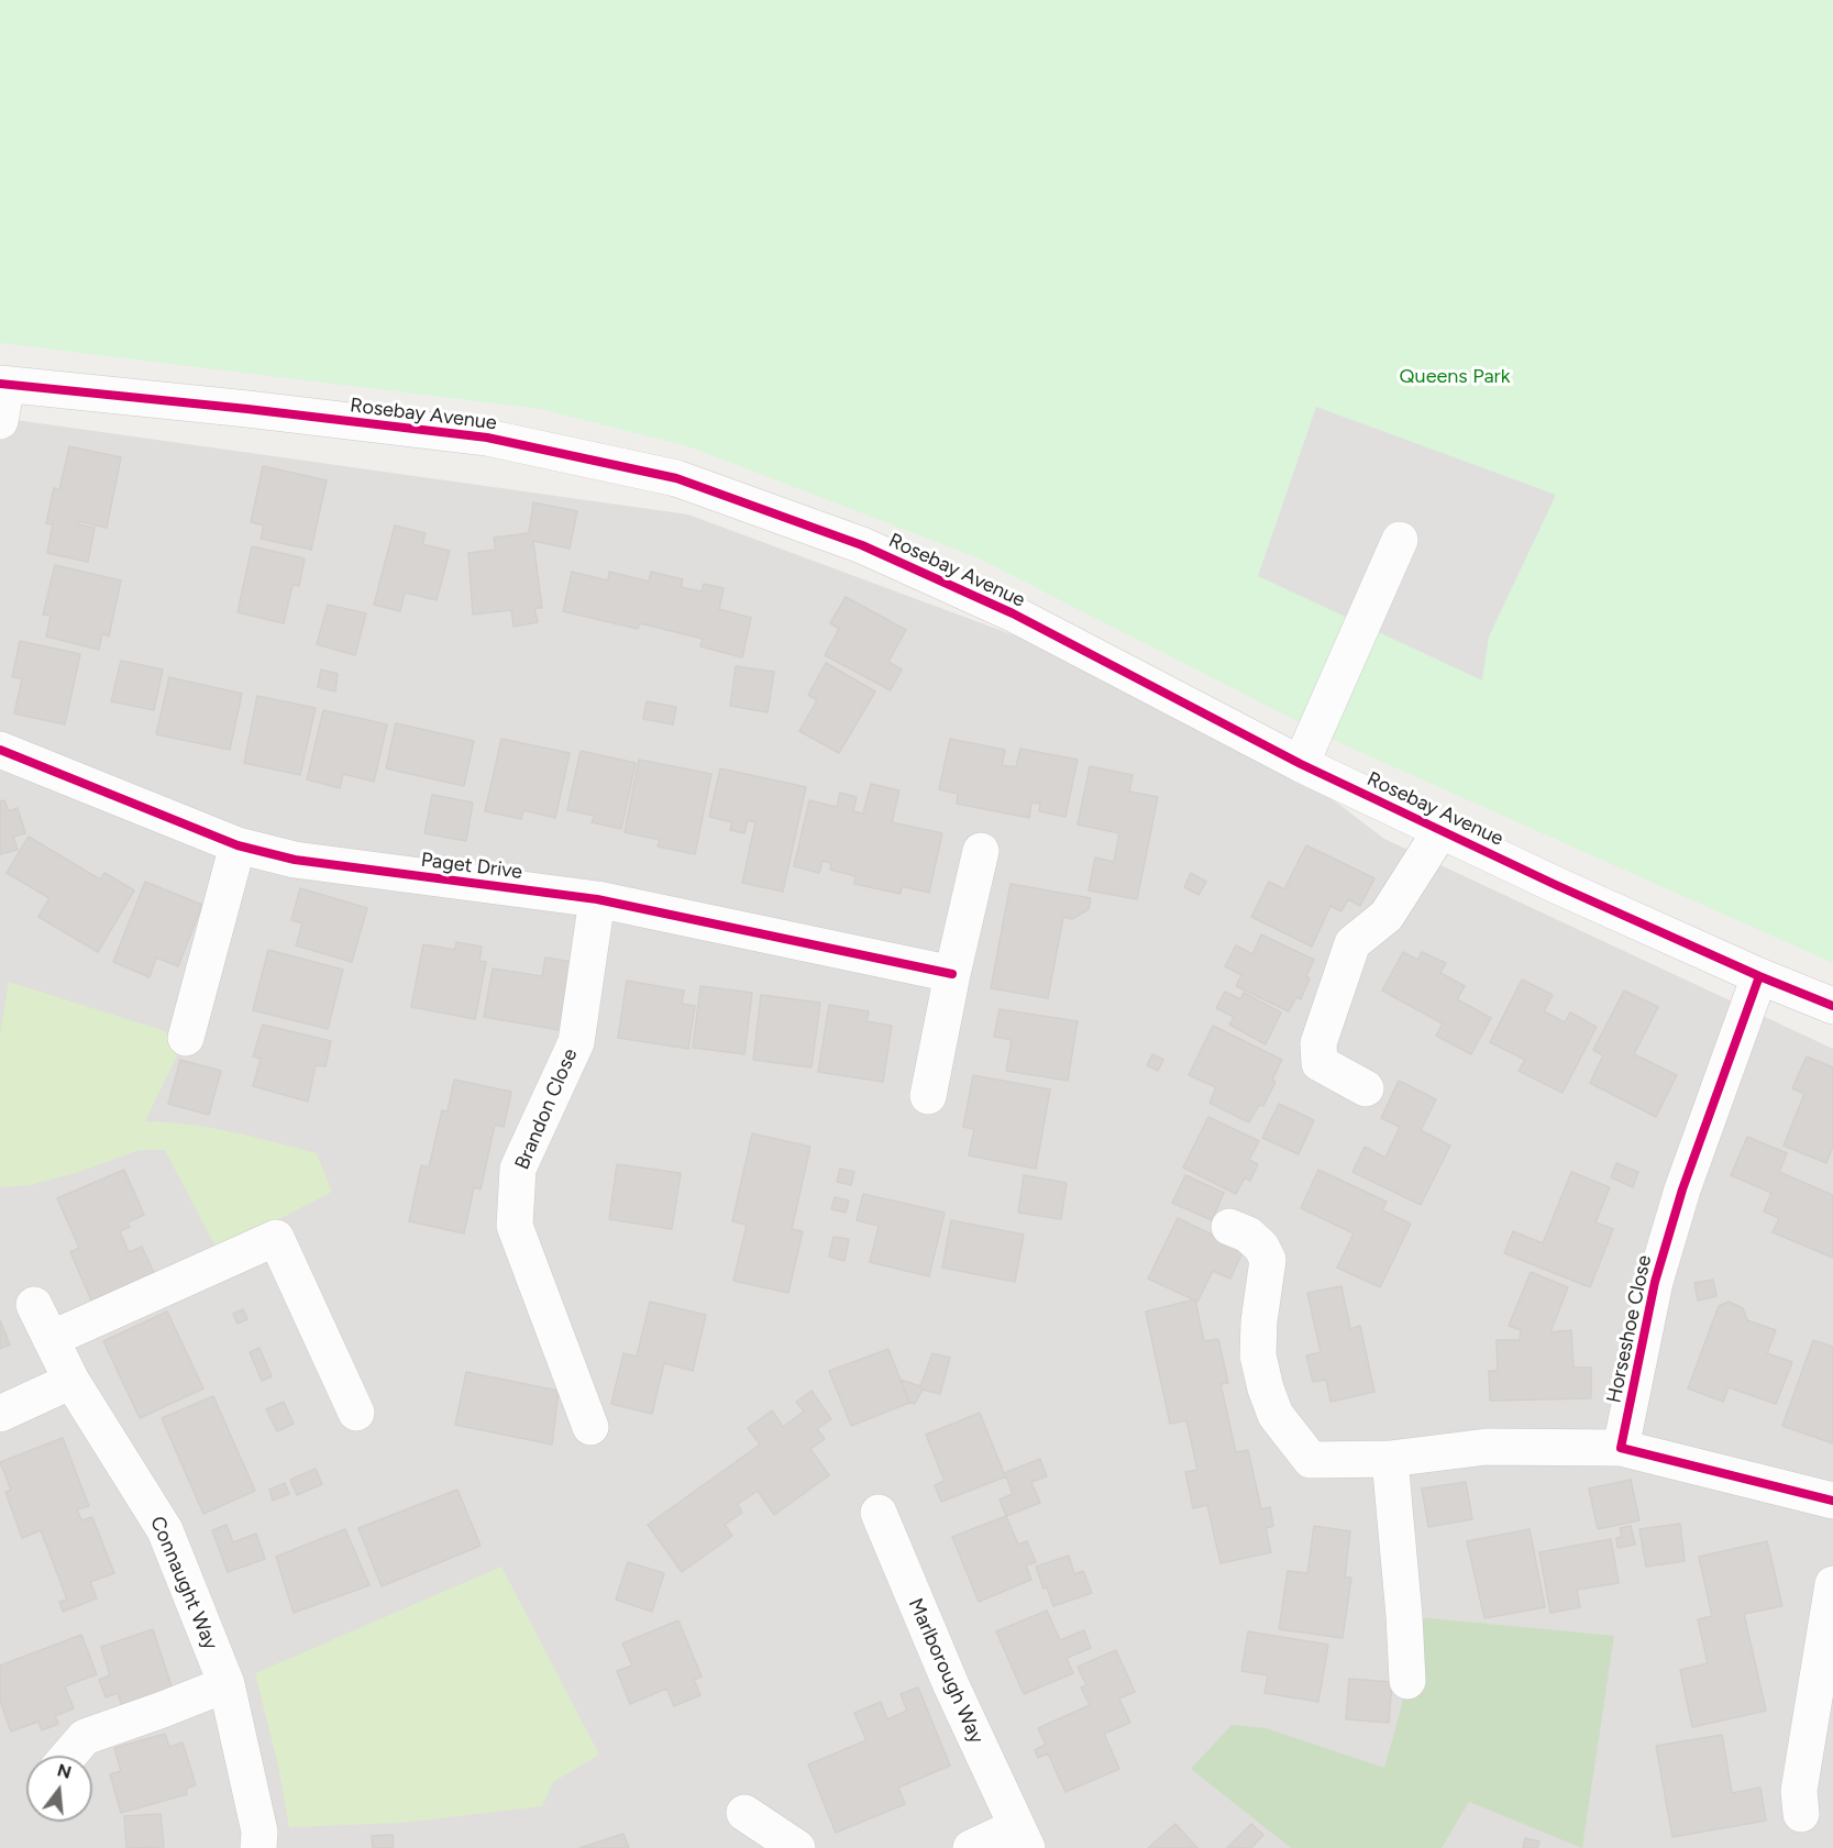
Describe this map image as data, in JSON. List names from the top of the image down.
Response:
{
  "streets": {
    "street": [
      "Rosebay Avenue",
      "Paget Drive",
      "Brandon Close",
      "Horseshoe Close",
      "Connaught Way",
      "Marlborough Way"
    ]
  },
  "crossings": [
    ["Rosebay Avenue", "Horseshoe Close"],
    ["Paget Drive", "Brandon Close"]
  ],
  "parks": ["Queens Park"],
  "north": "top"
}
